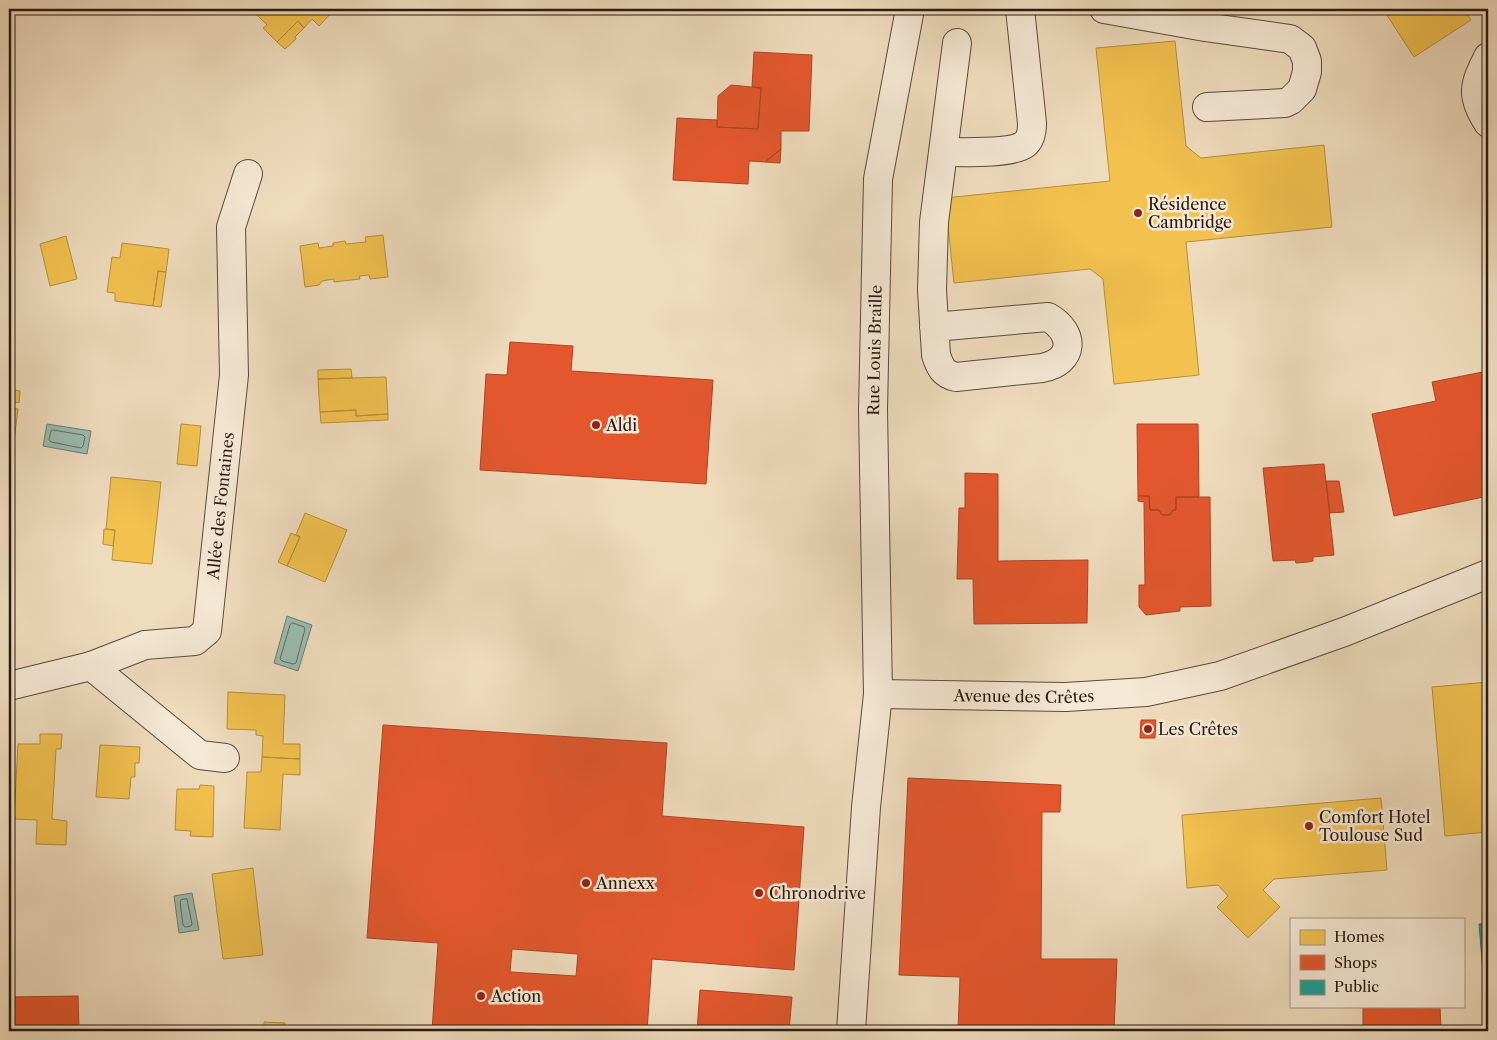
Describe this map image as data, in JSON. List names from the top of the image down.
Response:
{
  "streets": {
    "street": ["Rue Louis Braille", "Allée des Fontaines", "Avenue des Crêtes"]
  },
  "crossings": [
    ["Rue Louis Braille", "Avenue des Crêtes"]
  ],
  "places": [
    "Résidence Cambridge",
    "Aldi",
    "Les Crêtes",
    "Comfort Hotel Toulouse Sud",
    "Annexx",
    "Chronodrive",
    "Action"
  ],
  "legend": ["Homes", "Shops", "Public"]
}
